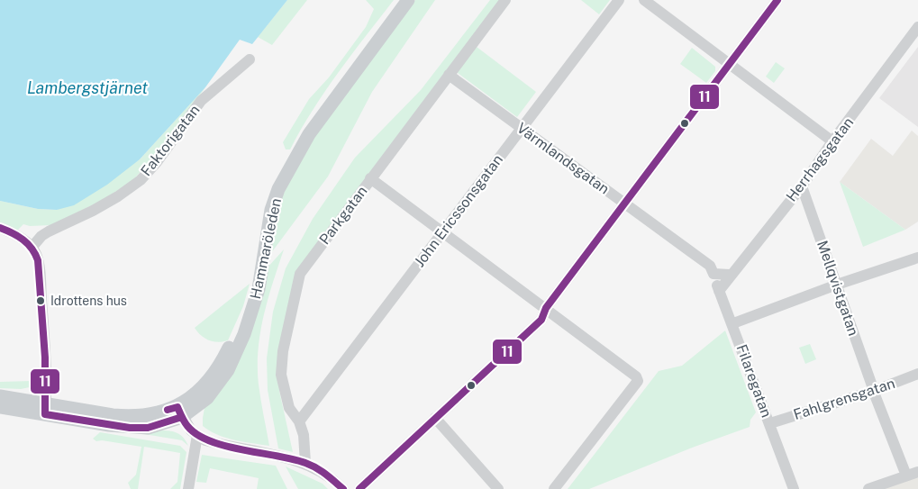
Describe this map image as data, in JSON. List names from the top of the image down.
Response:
{
  "streets": {
    "main road": ["Hammaröleden"],
    "street": [
      "Faktorigatan",
      "Värmlandsgatan",
      "Herrhagsgatan",
      "John Ericssonsgatan",
      "Parkgatan",
      "Mellqvistgatan",
      "Filaregatan",
      "Fahlgrensgatan"
    ]
  },
  "crossings": [
    ["Värmlandsgatan", "John Ericssonsgatan"],
    ["Värmlandsgatan", "Parkgatan"],
    ["Värmlandsgatan", "Filaregatan"],
    ["Herrhagsgatan", "Mellqvistgatan"],
    ["Herrhagsgatan", "Filaregatan"],
    ["John Ericssonsgatan", "Parkgatan"],
    ["Mellqvistgatan", "Fahlgrensgatan"],
    ["Filaregatan", "Fahlgrensgatan"]
  ],
  "water": ["Lambergstjärnet"],
  "places": ["Idrottens hus"],
  "lines": ["transit line 11"]
}
